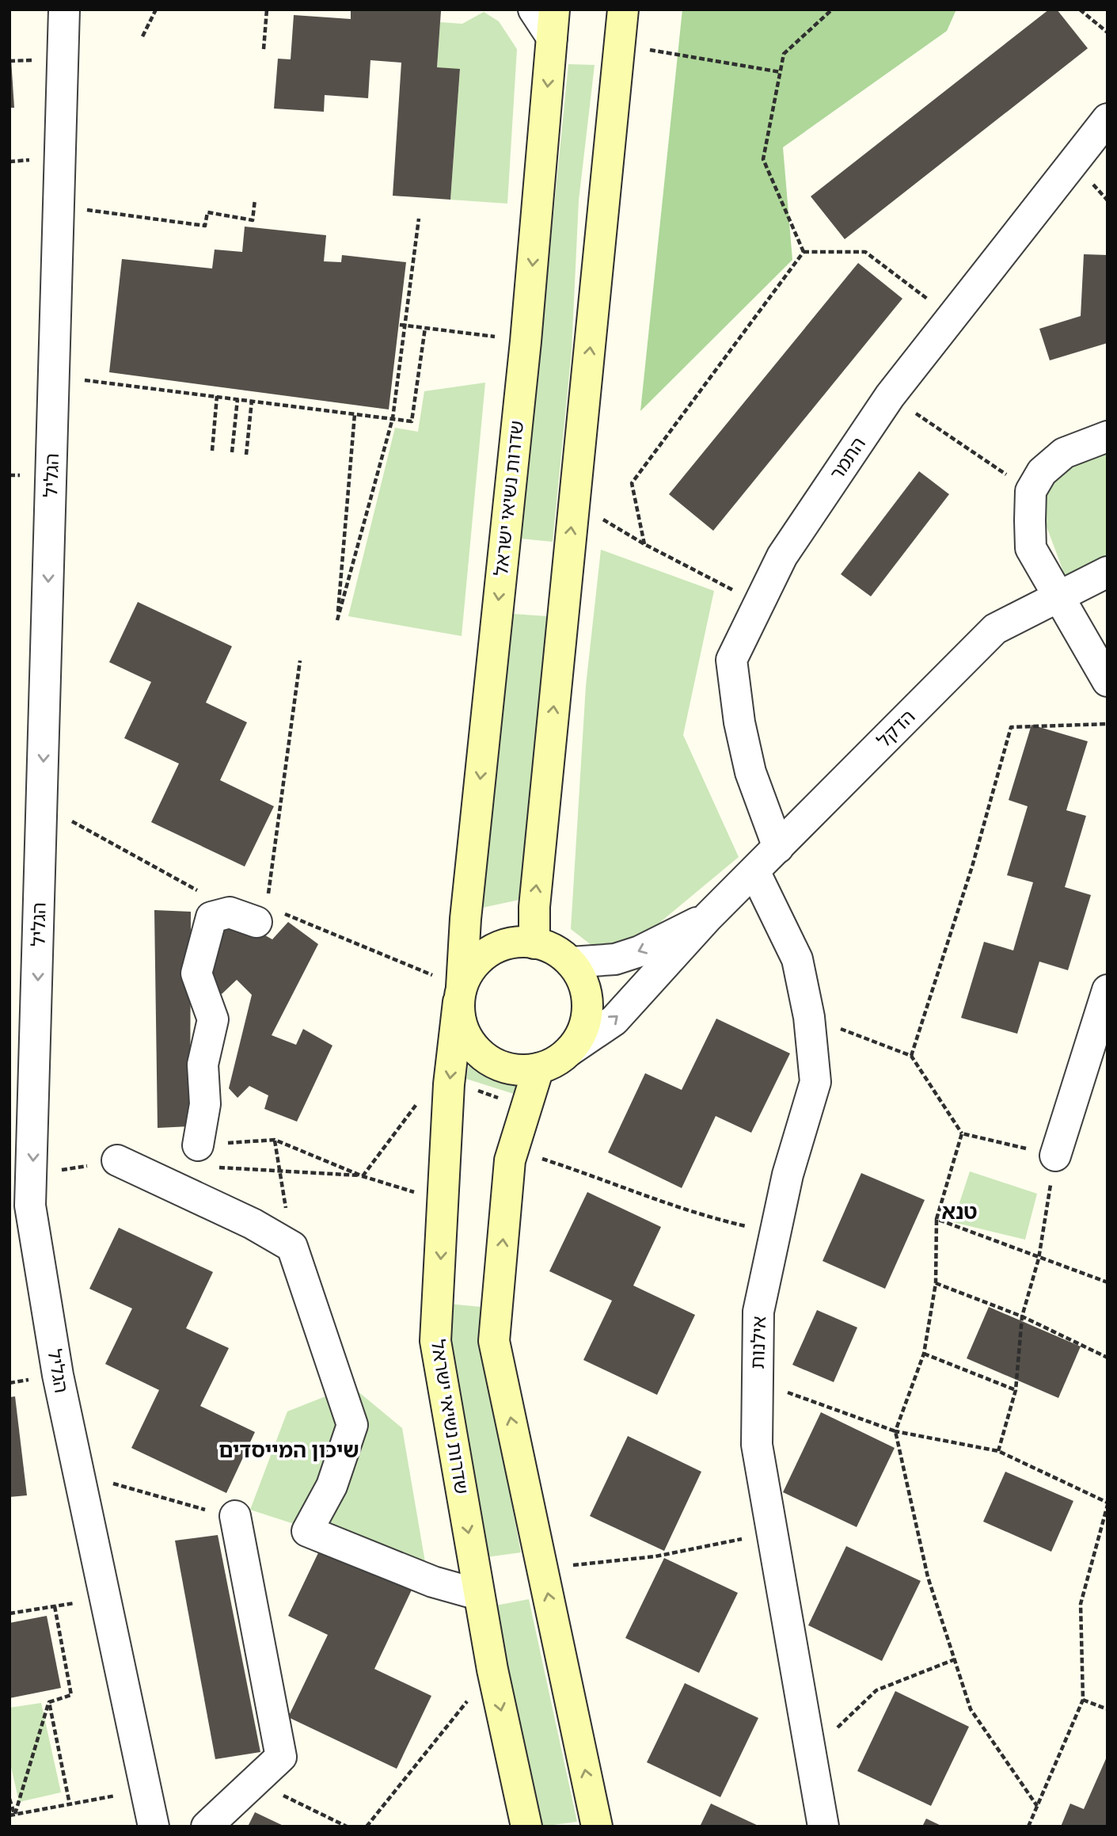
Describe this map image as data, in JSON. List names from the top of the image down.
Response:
{
  "streets": {
    "main road": ["שדרות נשיאי ישראל"],
    "street": [
      "התמר",
      "הגליל",
      "הדקל",
      "אילנות"
    ]
  },
  "crossings": [
    ["התמר", "הדקל"],
    ["שדרות נשיאי ישראל", "הדקל"],
    ["הדקל", "אילנות"]
  ],
  "one_way": ["הגליל"],
  "districts": ["טנא", "שיכון המייסדים"]
}
